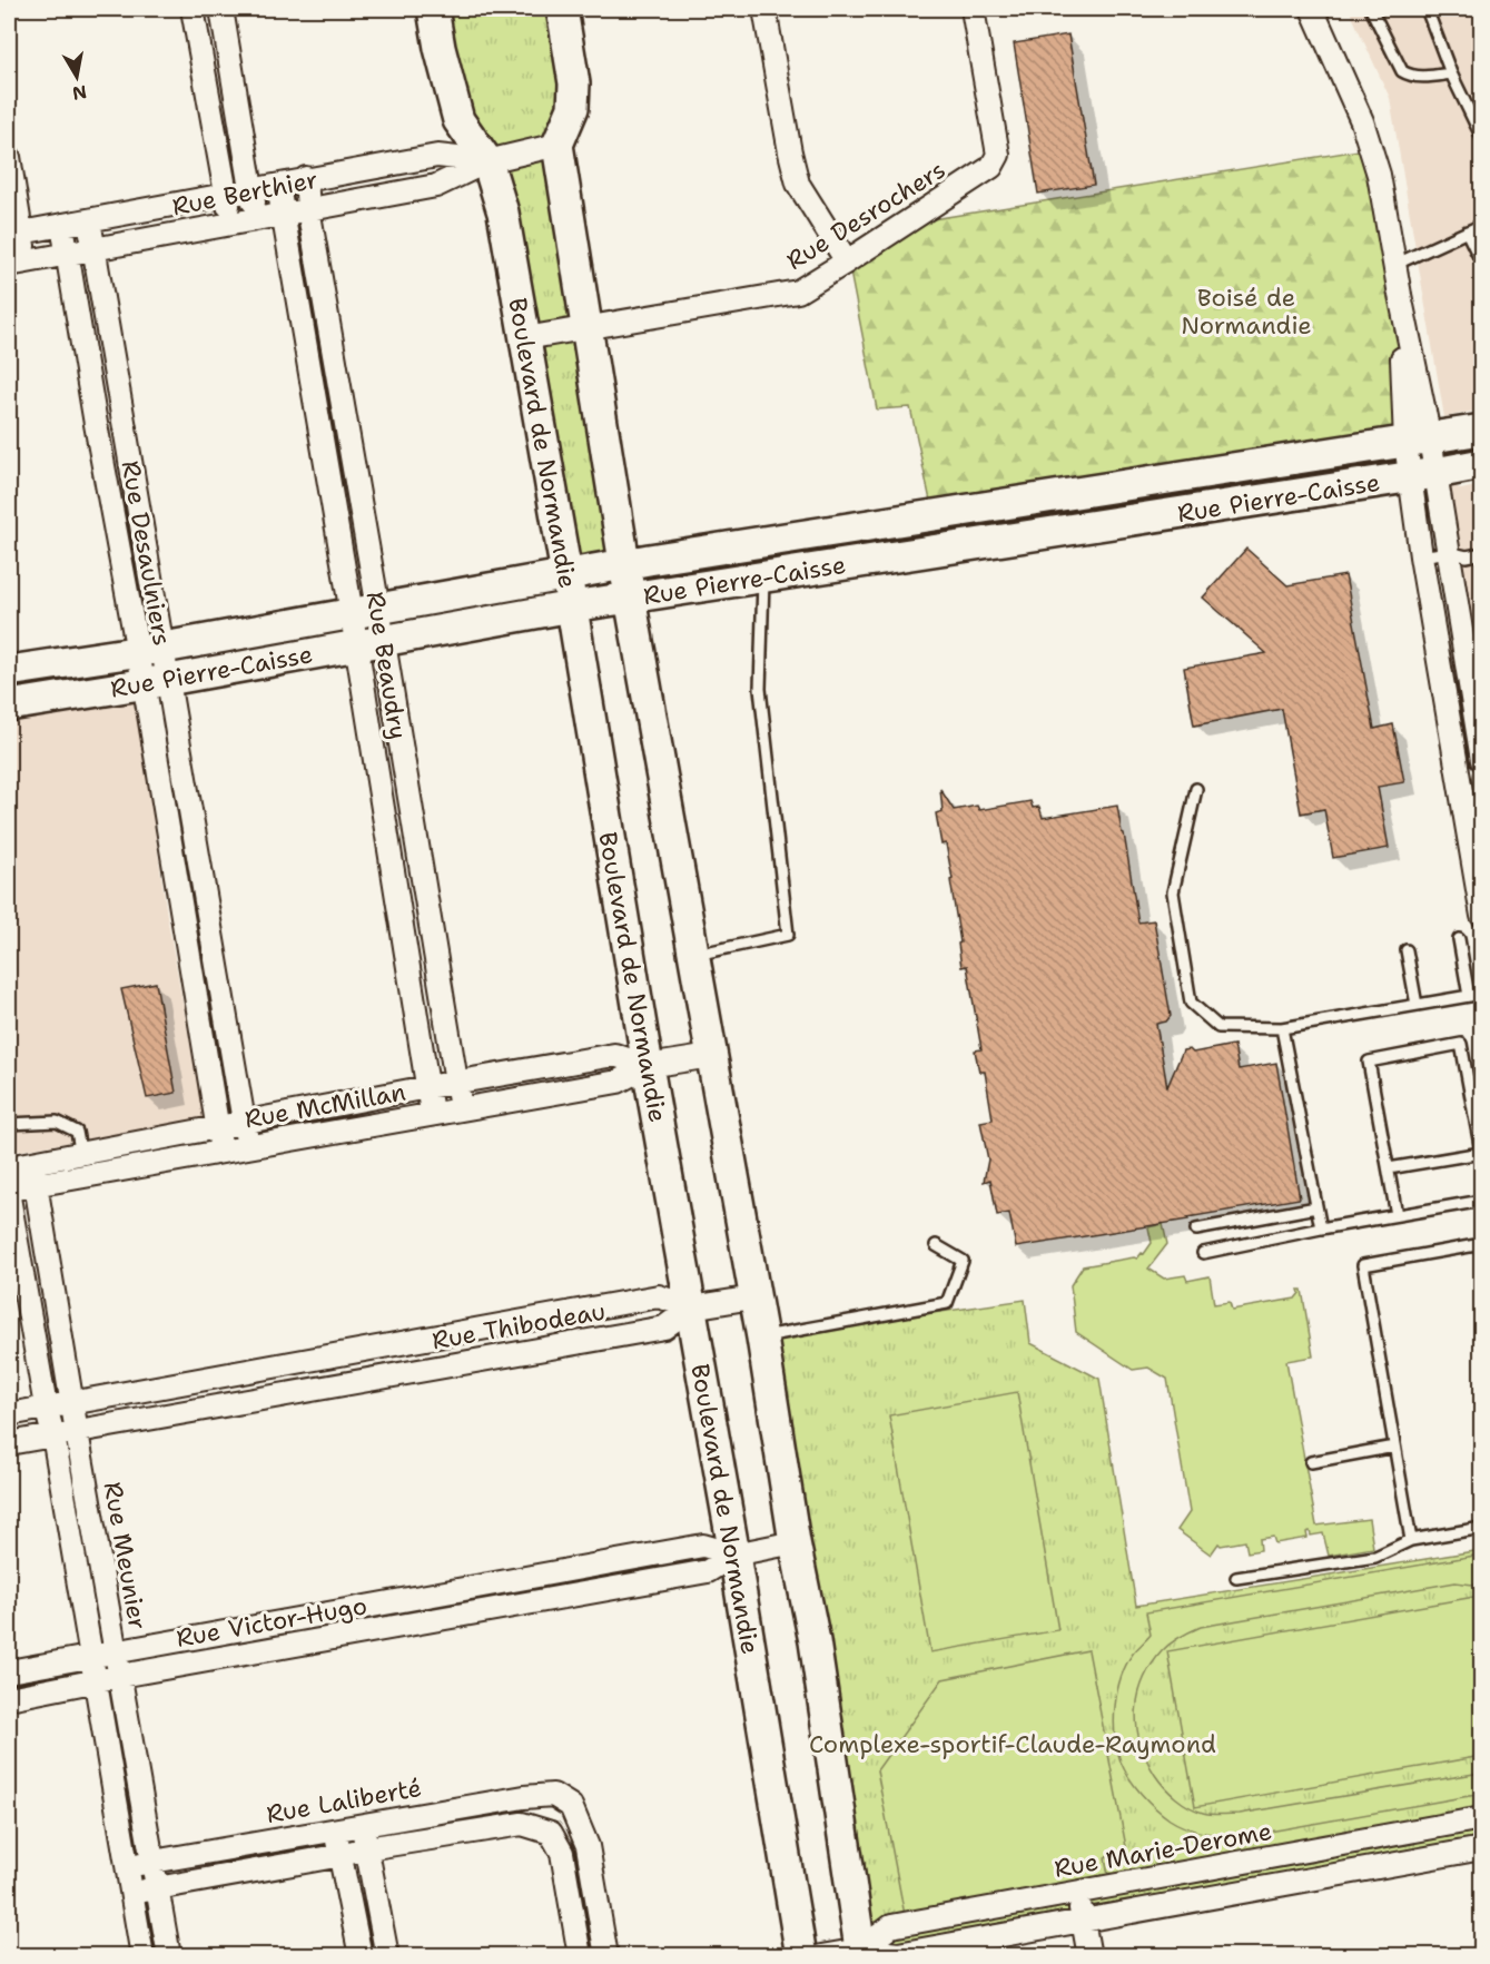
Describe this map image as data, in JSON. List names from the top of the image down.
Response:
{
  "streets": {
    "street": [
      "Rue Berthier",
      "Rue Desrochers",
      "Boulevard de Normandie",
      "Rue Pierre-Caisse",
      "Rue Desaulniers",
      "Rue Beaudry",
      "Rue McMillan",
      "Rue Thibodeau",
      "Rue Meunier",
      "Rue Victor-Hugo",
      "Rue Laliberté",
      "Rue Marie-Derome"
    ]
  },
  "crossings": [
    ["Rue Berthier", "Boulevard de Normandie"],
    ["Rue Berthier", "Rue Desaulniers"],
    ["Rue Berthier", "Rue Beaudry"],
    ["Rue Desrochers", "Boulevard de Normandie"],
    ["Boulevard de Normandie", "Rue Pierre-Caisse"],
    ["Boulevard de Normandie", "Rue McMillan"],
    ["Boulevard de Normandie", "Rue Thibodeau"],
    ["Boulevard de Normandie", "Rue Victor-Hugo"],
    ["Rue Pierre-Caisse", "Rue Desaulniers"],
    ["Rue Pierre-Caisse", "Rue Beaudry"],
    ["Rue Desaulniers", "Rue McMillan"],
    ["Rue Beaudry", "Rue McMillan"],
    ["Rue McMillan", "Rue Meunier"],
    ["Rue Thibodeau", "Rue Meunier"],
    ["Rue Meunier", "Rue Victor-Hugo"],
    ["Rue Meunier", "Rue Laliberté"]
  ],
  "parks": ["Boisé de Normandie", "Complexe-sportif-Claude-Raymond"],
  "north": "bottom"
}
